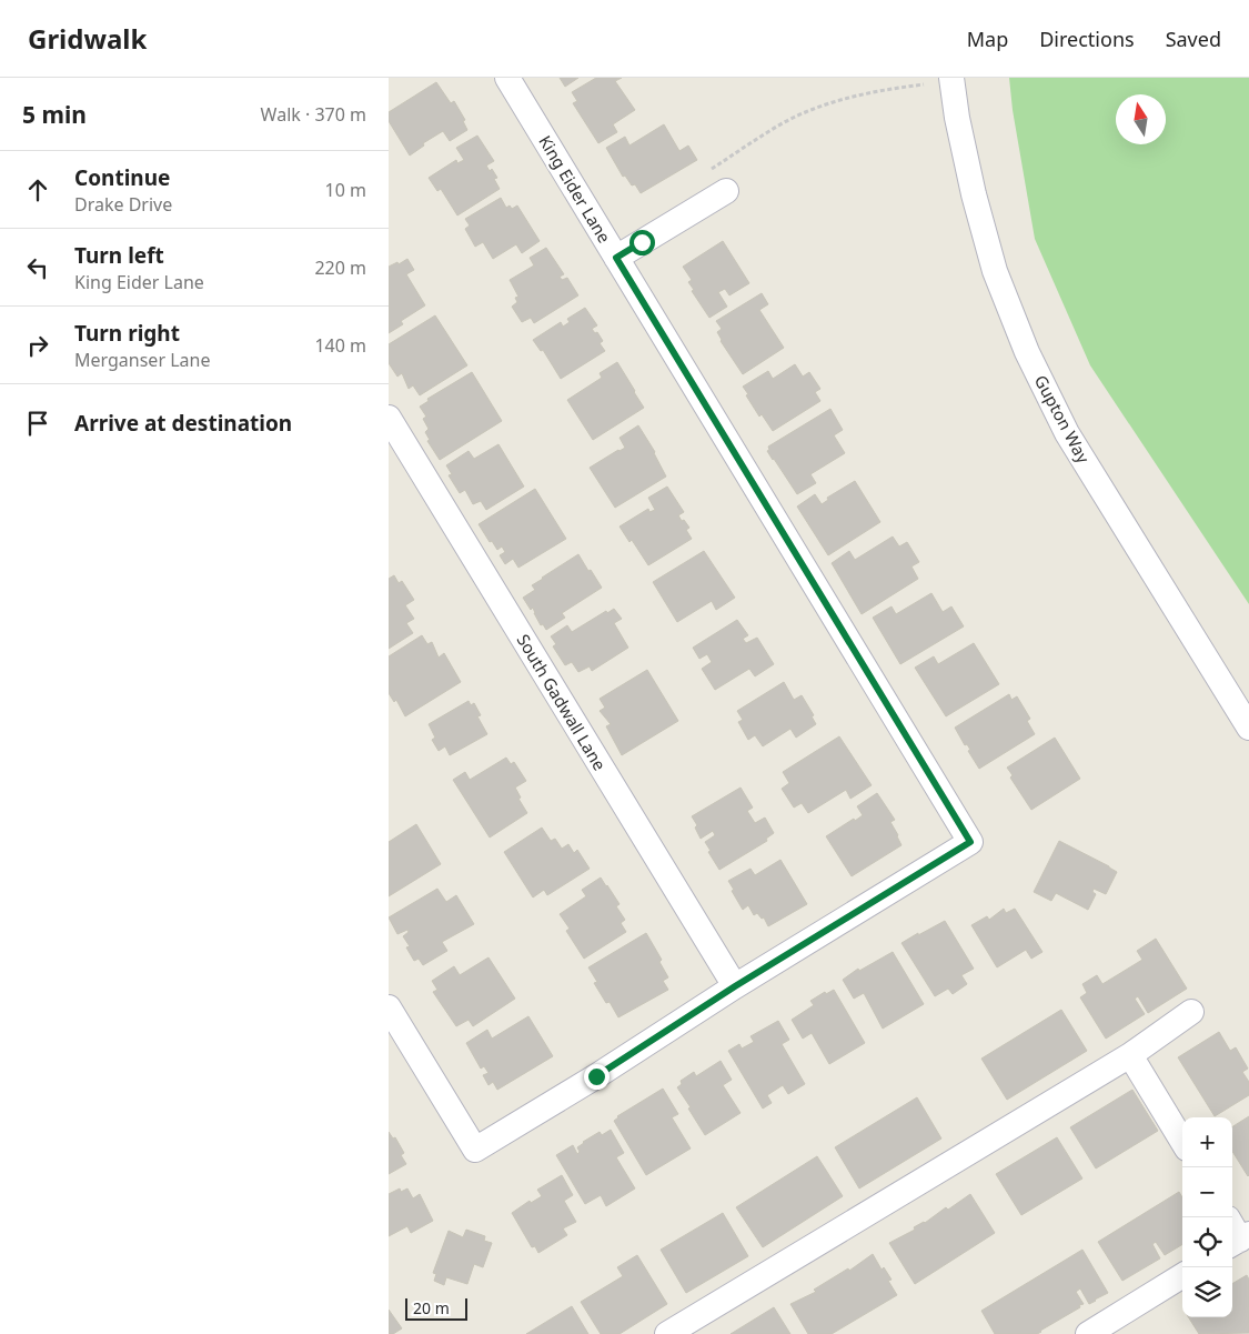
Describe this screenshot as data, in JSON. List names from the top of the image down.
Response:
{
  "streets": {
    "street": ["King Eider Lane", "Gupton Way", "South Gadwall Lane"]
  },
  "crossings": [
    ["King Eider Lane", "South Gadwall Lane"]
  ],
  "scale_bar": "20 m",
  "north": "top",
  "page": {
    "header": "Gridwalk",
    "nav": ["Map", "Directions", "Saved"],
    "heading": ["5 min", "Walk · 370 m"],
    "list": [
      ["Continue", "Drake Drive", "10 m"],
      ["Turn left", "King Eider Lane", "220 m"],
      ["Turn right", "Merganser Lane", "140 m"],
      "Arrive at destination"
    ],
    "map_buttons": ["+", "−"],
    "scale": "20 m"
  }
}
